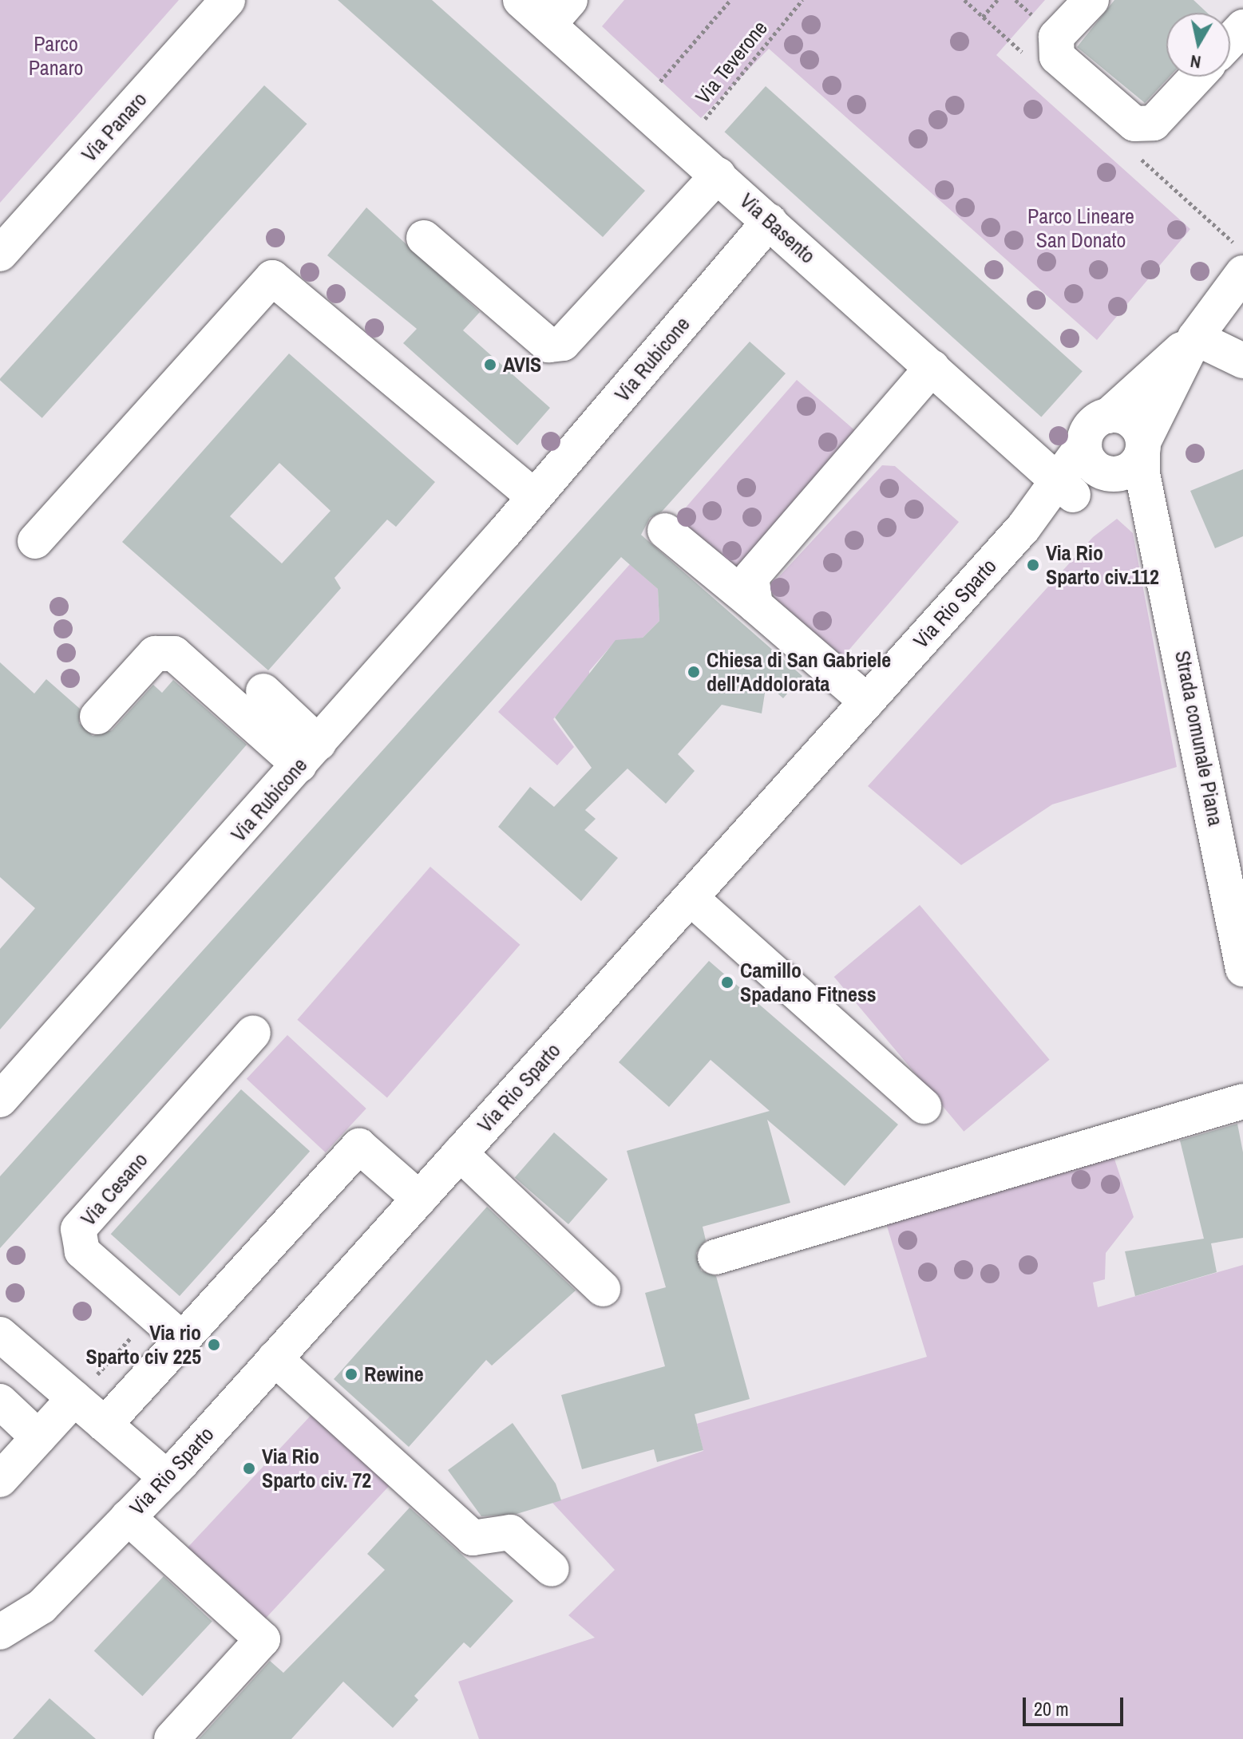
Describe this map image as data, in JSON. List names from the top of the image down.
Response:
{
  "streets": {
    "street": [
      "Via Panaro",
      "Via Basento",
      "Via Rubicone",
      "Via Rio Sparto",
      "Strada comunale Piana",
      "Via Cesano"
    ],
    "path": ["Via Teverone"]
  },
  "crossings": [
    ["Via Teverone", "Via Basento"],
    ["Via Basento", "Via Rubicone"],
    ["Via Basento", "Via Rio Sparto"],
    ["Via Rio Sparto", "Strada comunale Piana"]
  ],
  "parks": ["Parco Panaro", "Parco Lineare San Donato"],
  "places": [
    "AVIS",
    "Via Rio Sparto civ.112",
    "Chiesa di San Gabriele dell'Addolorata",
    "Camillo Spadano Fitness",
    "Via rio Sparto civ 225",
    "Rewine",
    "Via Rio Sparto civ. 72"
  ],
  "scale_bar": "20 m",
  "north": "bottom"
}
